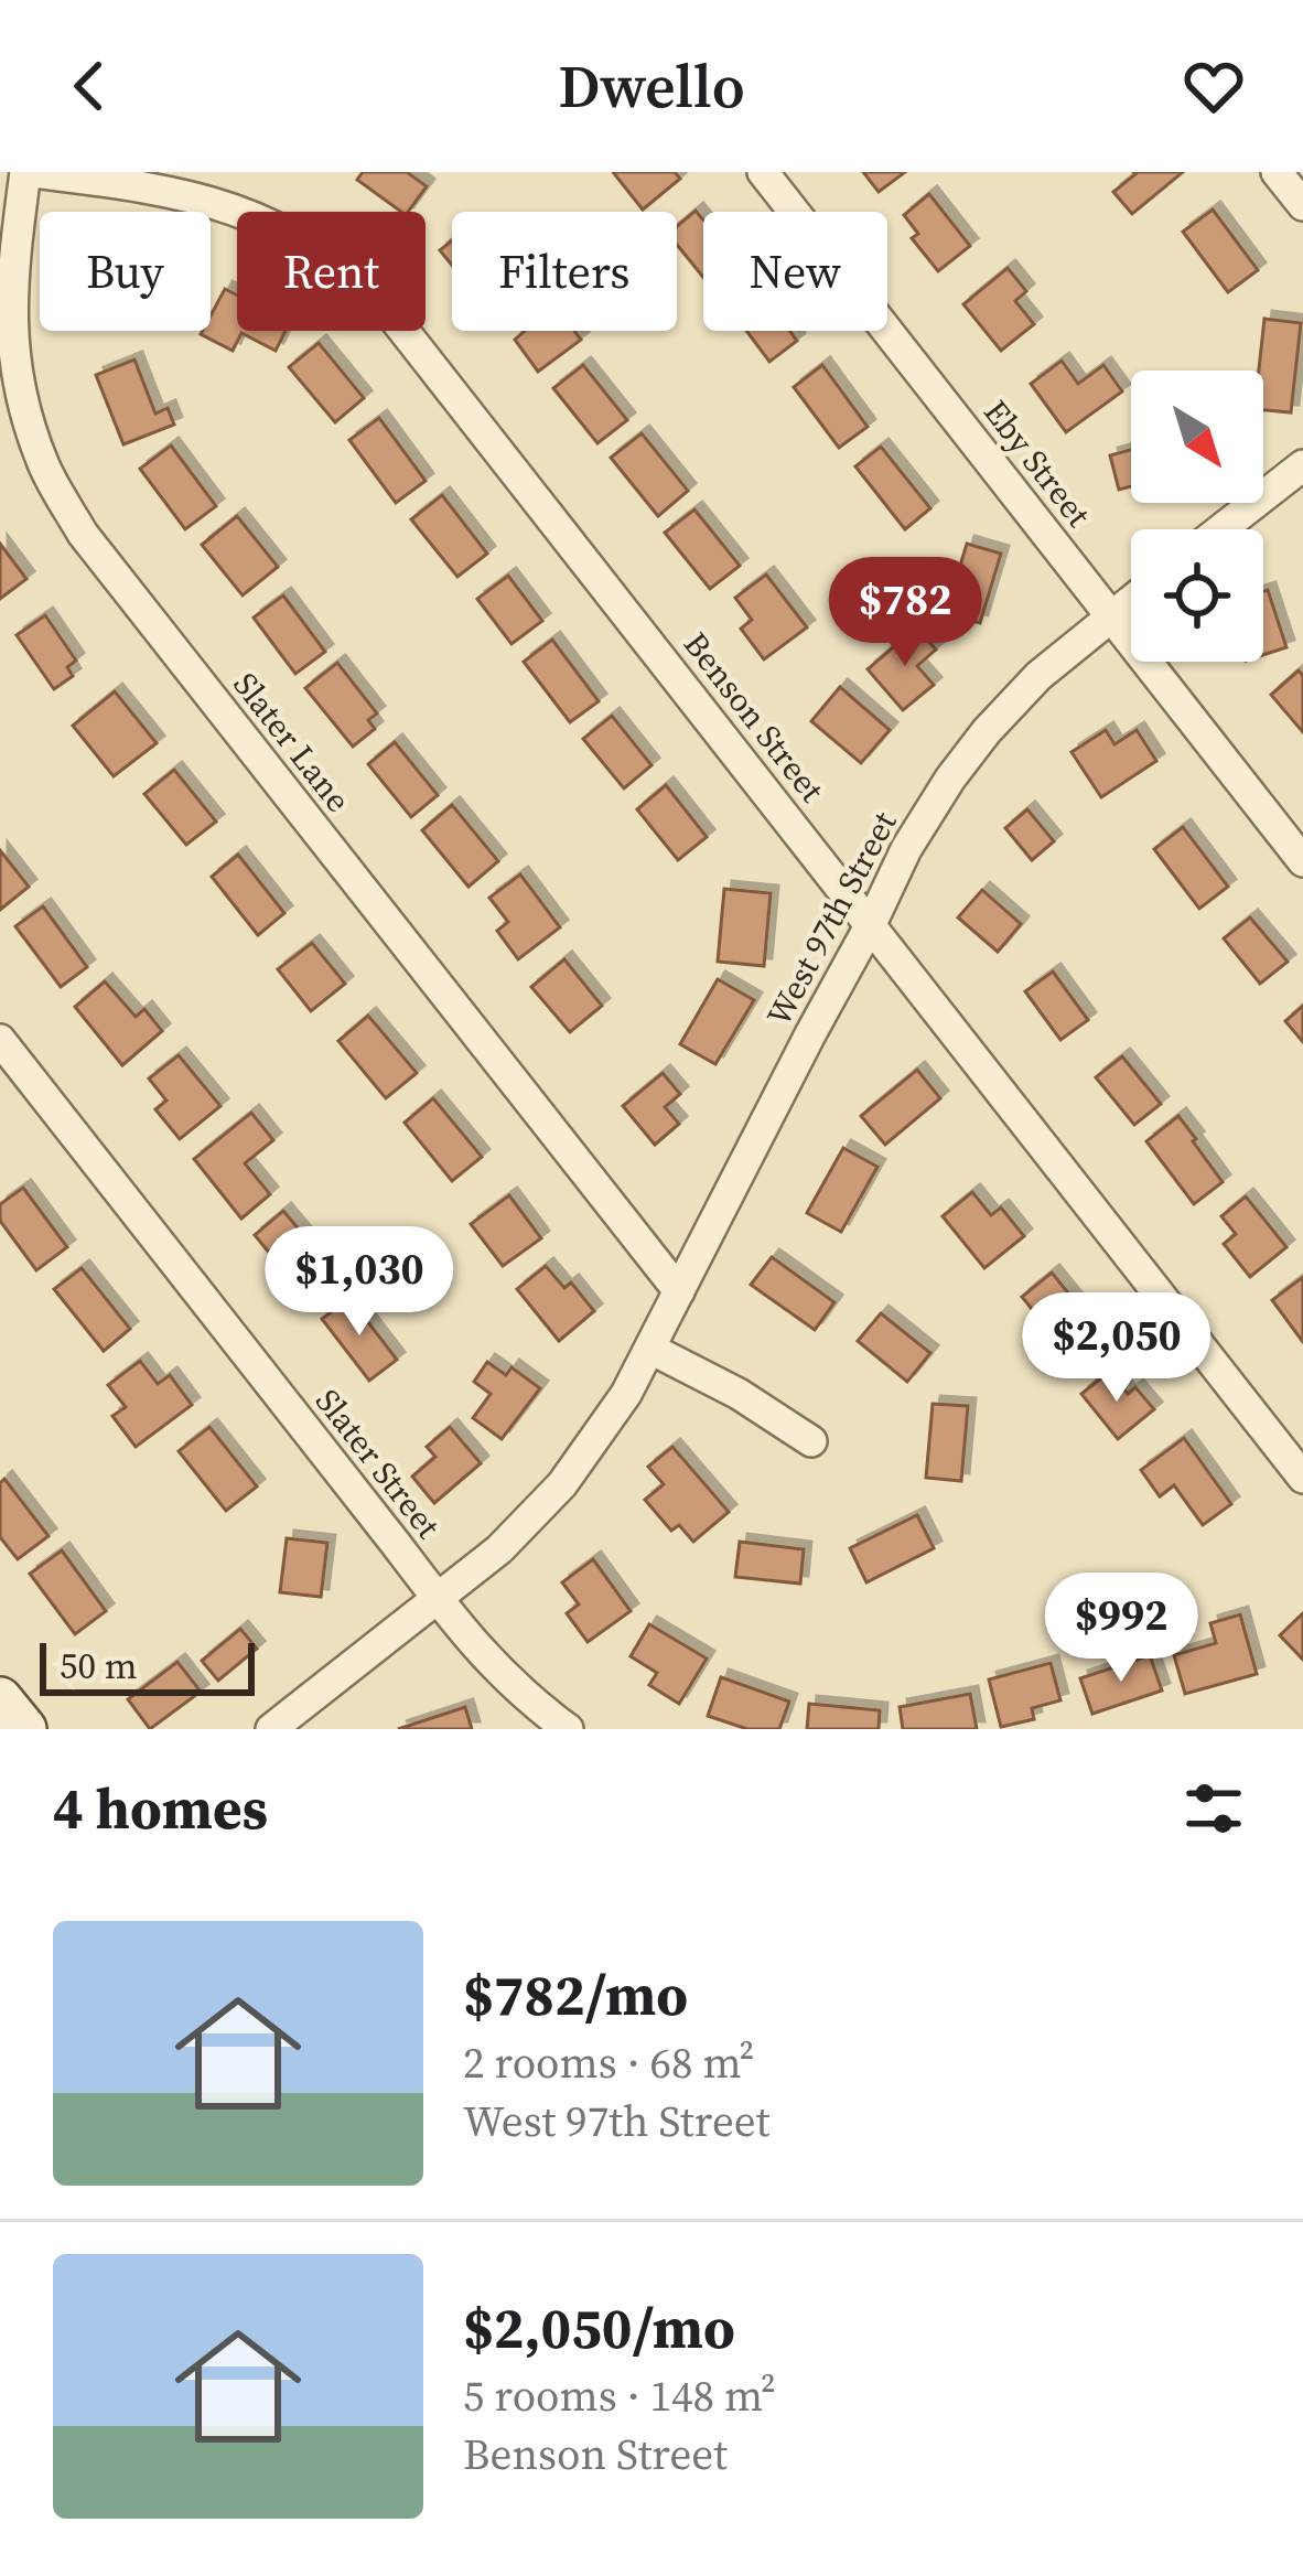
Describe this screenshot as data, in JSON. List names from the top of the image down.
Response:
{
  "streets": {
    "street": [
      "Eby Street",
      "Benson Street",
      "Slater Lane",
      "West 97th Street",
      "Slater Street"
    ]
  },
  "crossings": [
    ["Eby Street", "West 97th Street"],
    ["Benson Street", "Slater Lane"],
    ["Benson Street", "West 97th Street"],
    ["Slater Lane", "West 97th Street"],
    ["West 97th Street", "Slater Street"]
  ],
  "scale_bar": "50 m",
  "north": "bottom right",
  "page": {
    "header": "Dwello",
    "chip": [
      "Buy",
      "Rent",
      "Filters",
      "New"
    ],
    "price": [
      "$782",
      "$1,030",
      "$2,050",
      "$992"
    ],
    "scale": "50 m",
    "heading": "4 homes",
    "list": [
      {
        "name": "$782/mo",
        "note": "2 rooms · 68 m² · West 97th Street"
      },
      {
        "name": "$2,050/mo",
        "note": "5 rooms · 148 m² · Benson Street"
      }
    ]
  }
}
